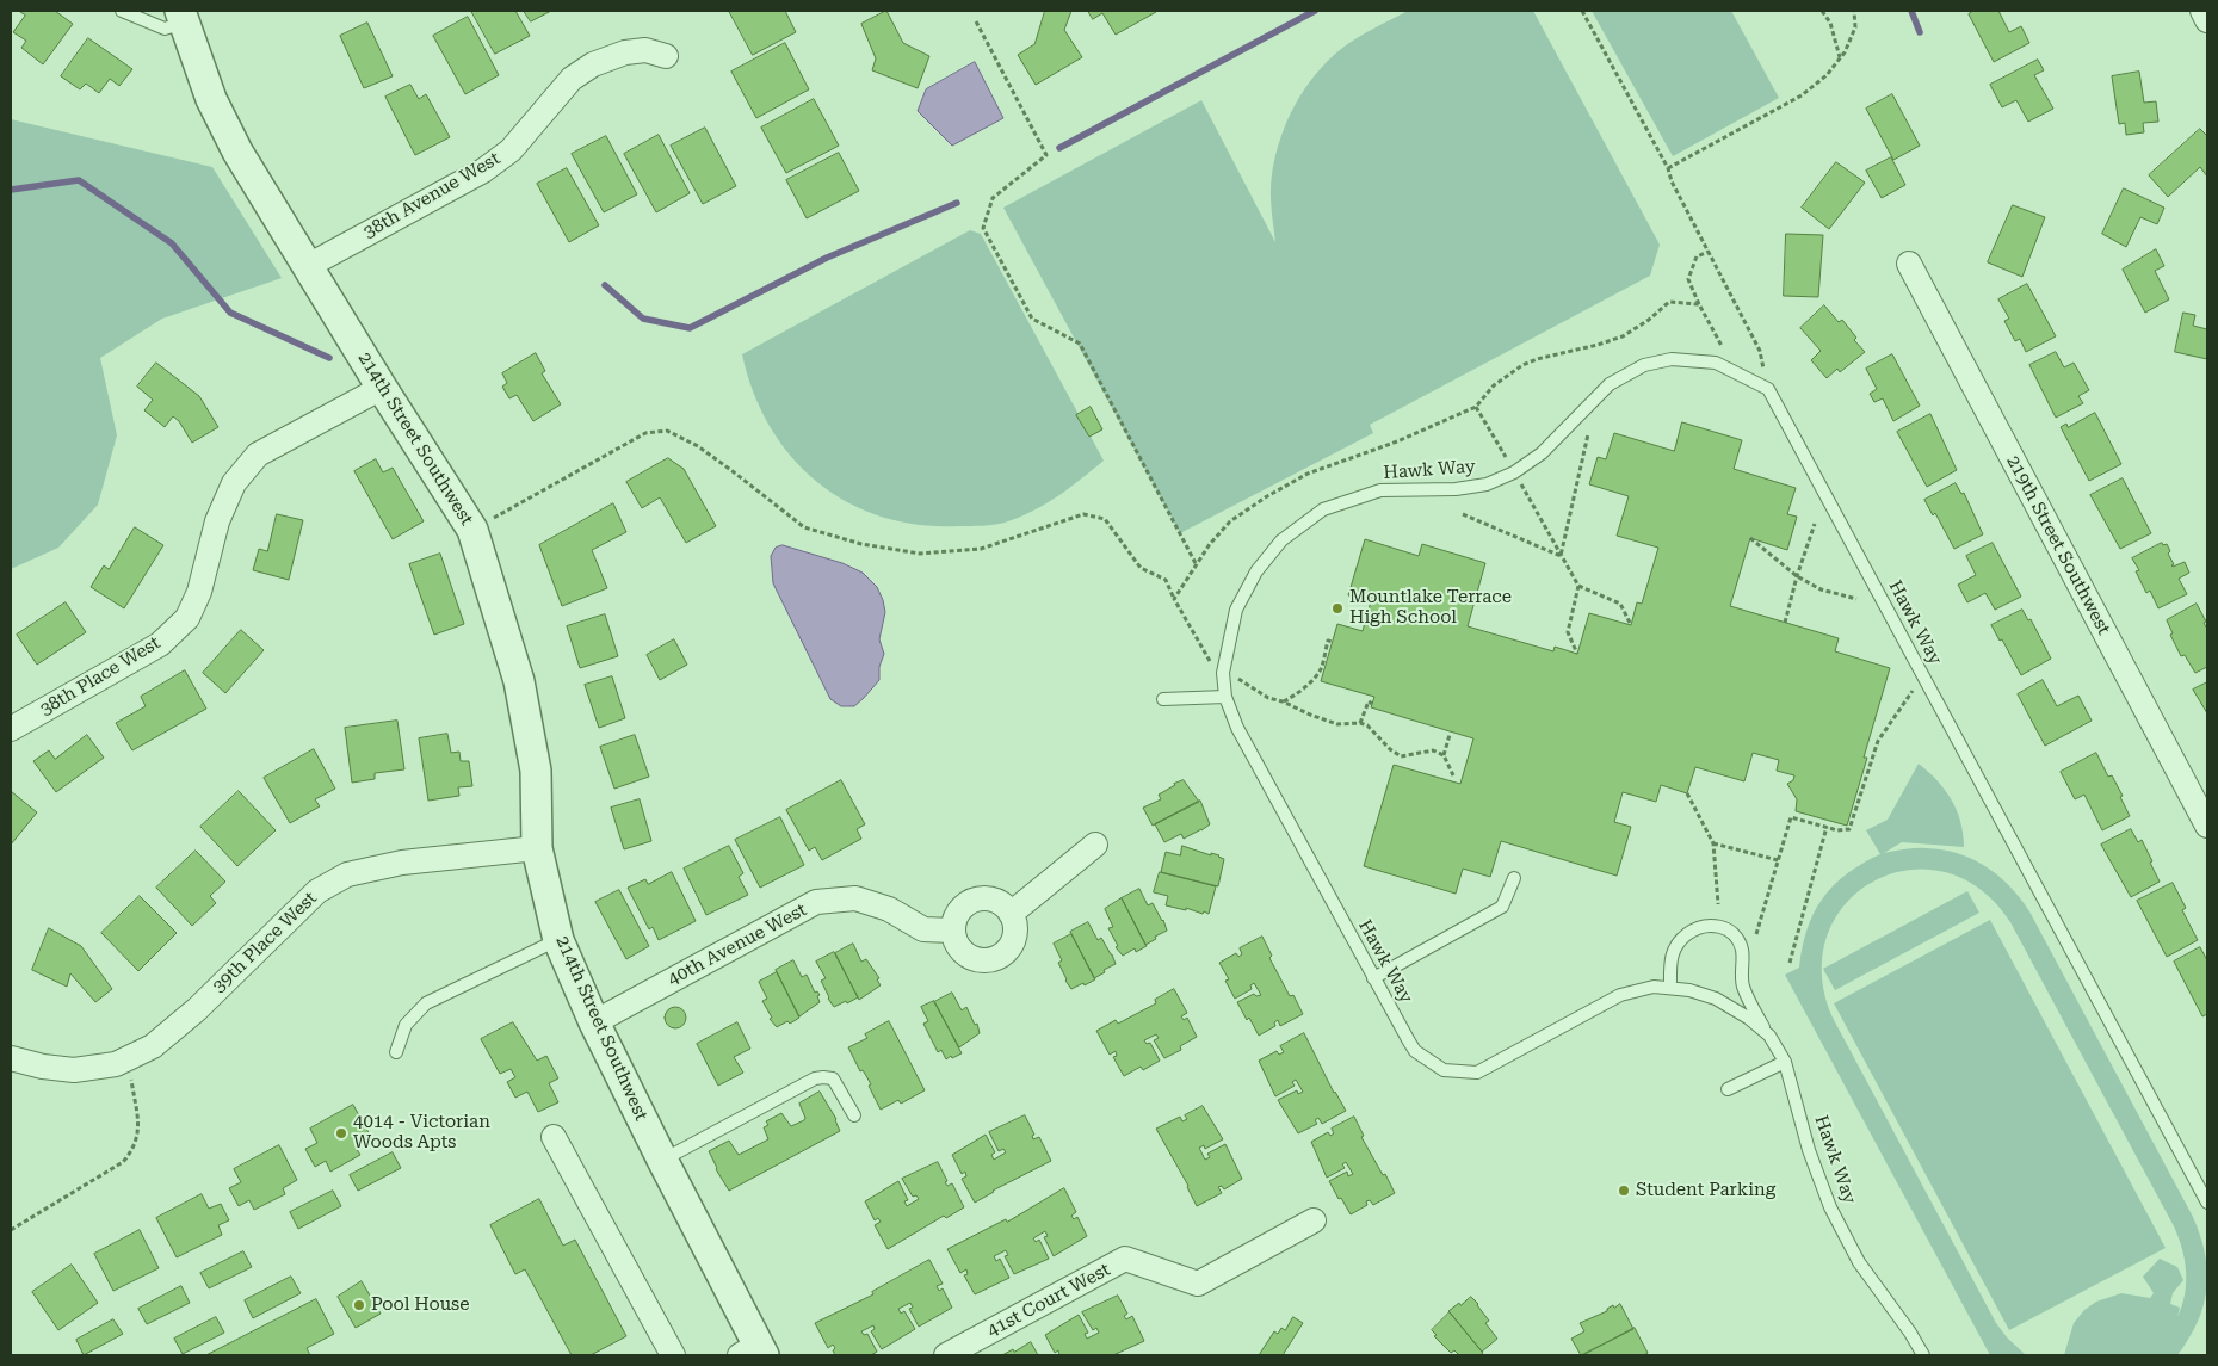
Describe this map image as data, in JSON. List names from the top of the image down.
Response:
{
  "streets": {
    "street": [
      "38th Avenue West",
      "214th Street Southwest",
      "219th Street Southwest",
      "38th Place West",
      "39th Place West",
      "40th Avenue West",
      "41st Court West"
    ],
    "lane": ["Hawk Way"]
  },
  "crossings": [
    ["38th Avenue West", "214th Street Southwest"],
    ["214th Street Southwest", "38th Place West"],
    ["214th Street Southwest", "39th Place West"],
    ["214th Street Southwest", "40th Avenue West"]
  ],
  "places": [
    "Mountlake Terrace High School",
    "4014 - Victorian Woods Apts",
    "Student Parking",
    "Pool House"
  ]
}
